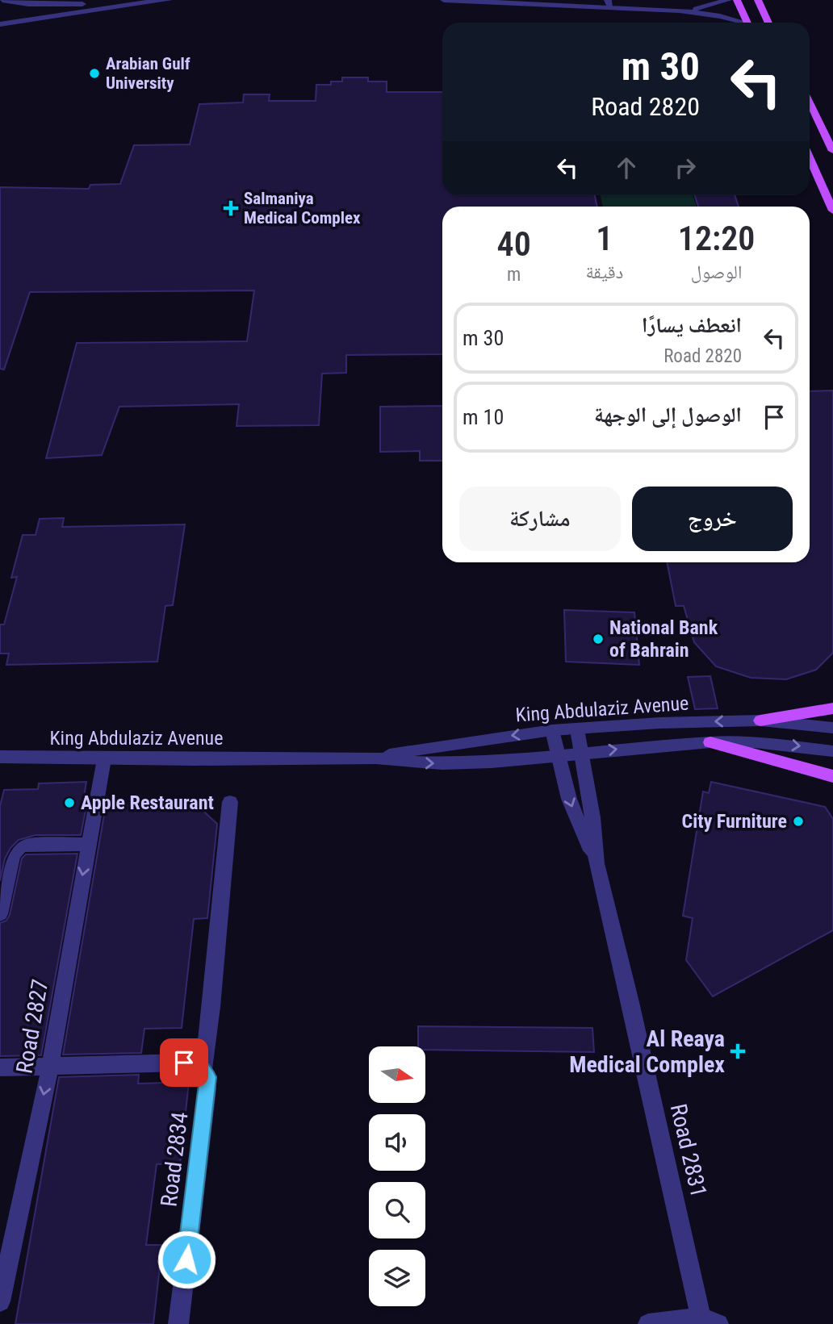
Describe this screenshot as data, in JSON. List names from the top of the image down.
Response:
{
  "streets": {
    "street": [
      "King Abdulaziz Avenue",
      "Road 2827",
      "Road 2831",
      "Road 2834"
    ]
  },
  "crossings": [
    ["King Abdulaziz Avenue", "Road 2827"]
  ],
  "one_way": ["Road 2827"],
  "places": {
    "other": [
      "Arabian Gulf University",
      "National Bank of Bahrain",
      "Apple Restaurant",
      "City Furniture"
    ],
    "health": ["Salmaniya Medical Complex", "Al Reaya Medical Complex"]
  },
  "north": "right",
  "page": {
    "turn": ["30 m", "Road 2820"],
    "eta": [
      "12:20",
      "الوصول",
      "1",
      "دقيقة",
      "40",
      "m"
    ],
    "list": [
      {
        "name": "انعطف يسارًا",
        "note": "Road 2820",
        "value": "30 m"
      },
      {
        "name": "الوصول إلى الوجهة",
        "value": "10 m"
      }
    ],
    "buttons": ["خروج", "مشاركة"]
  }
}
